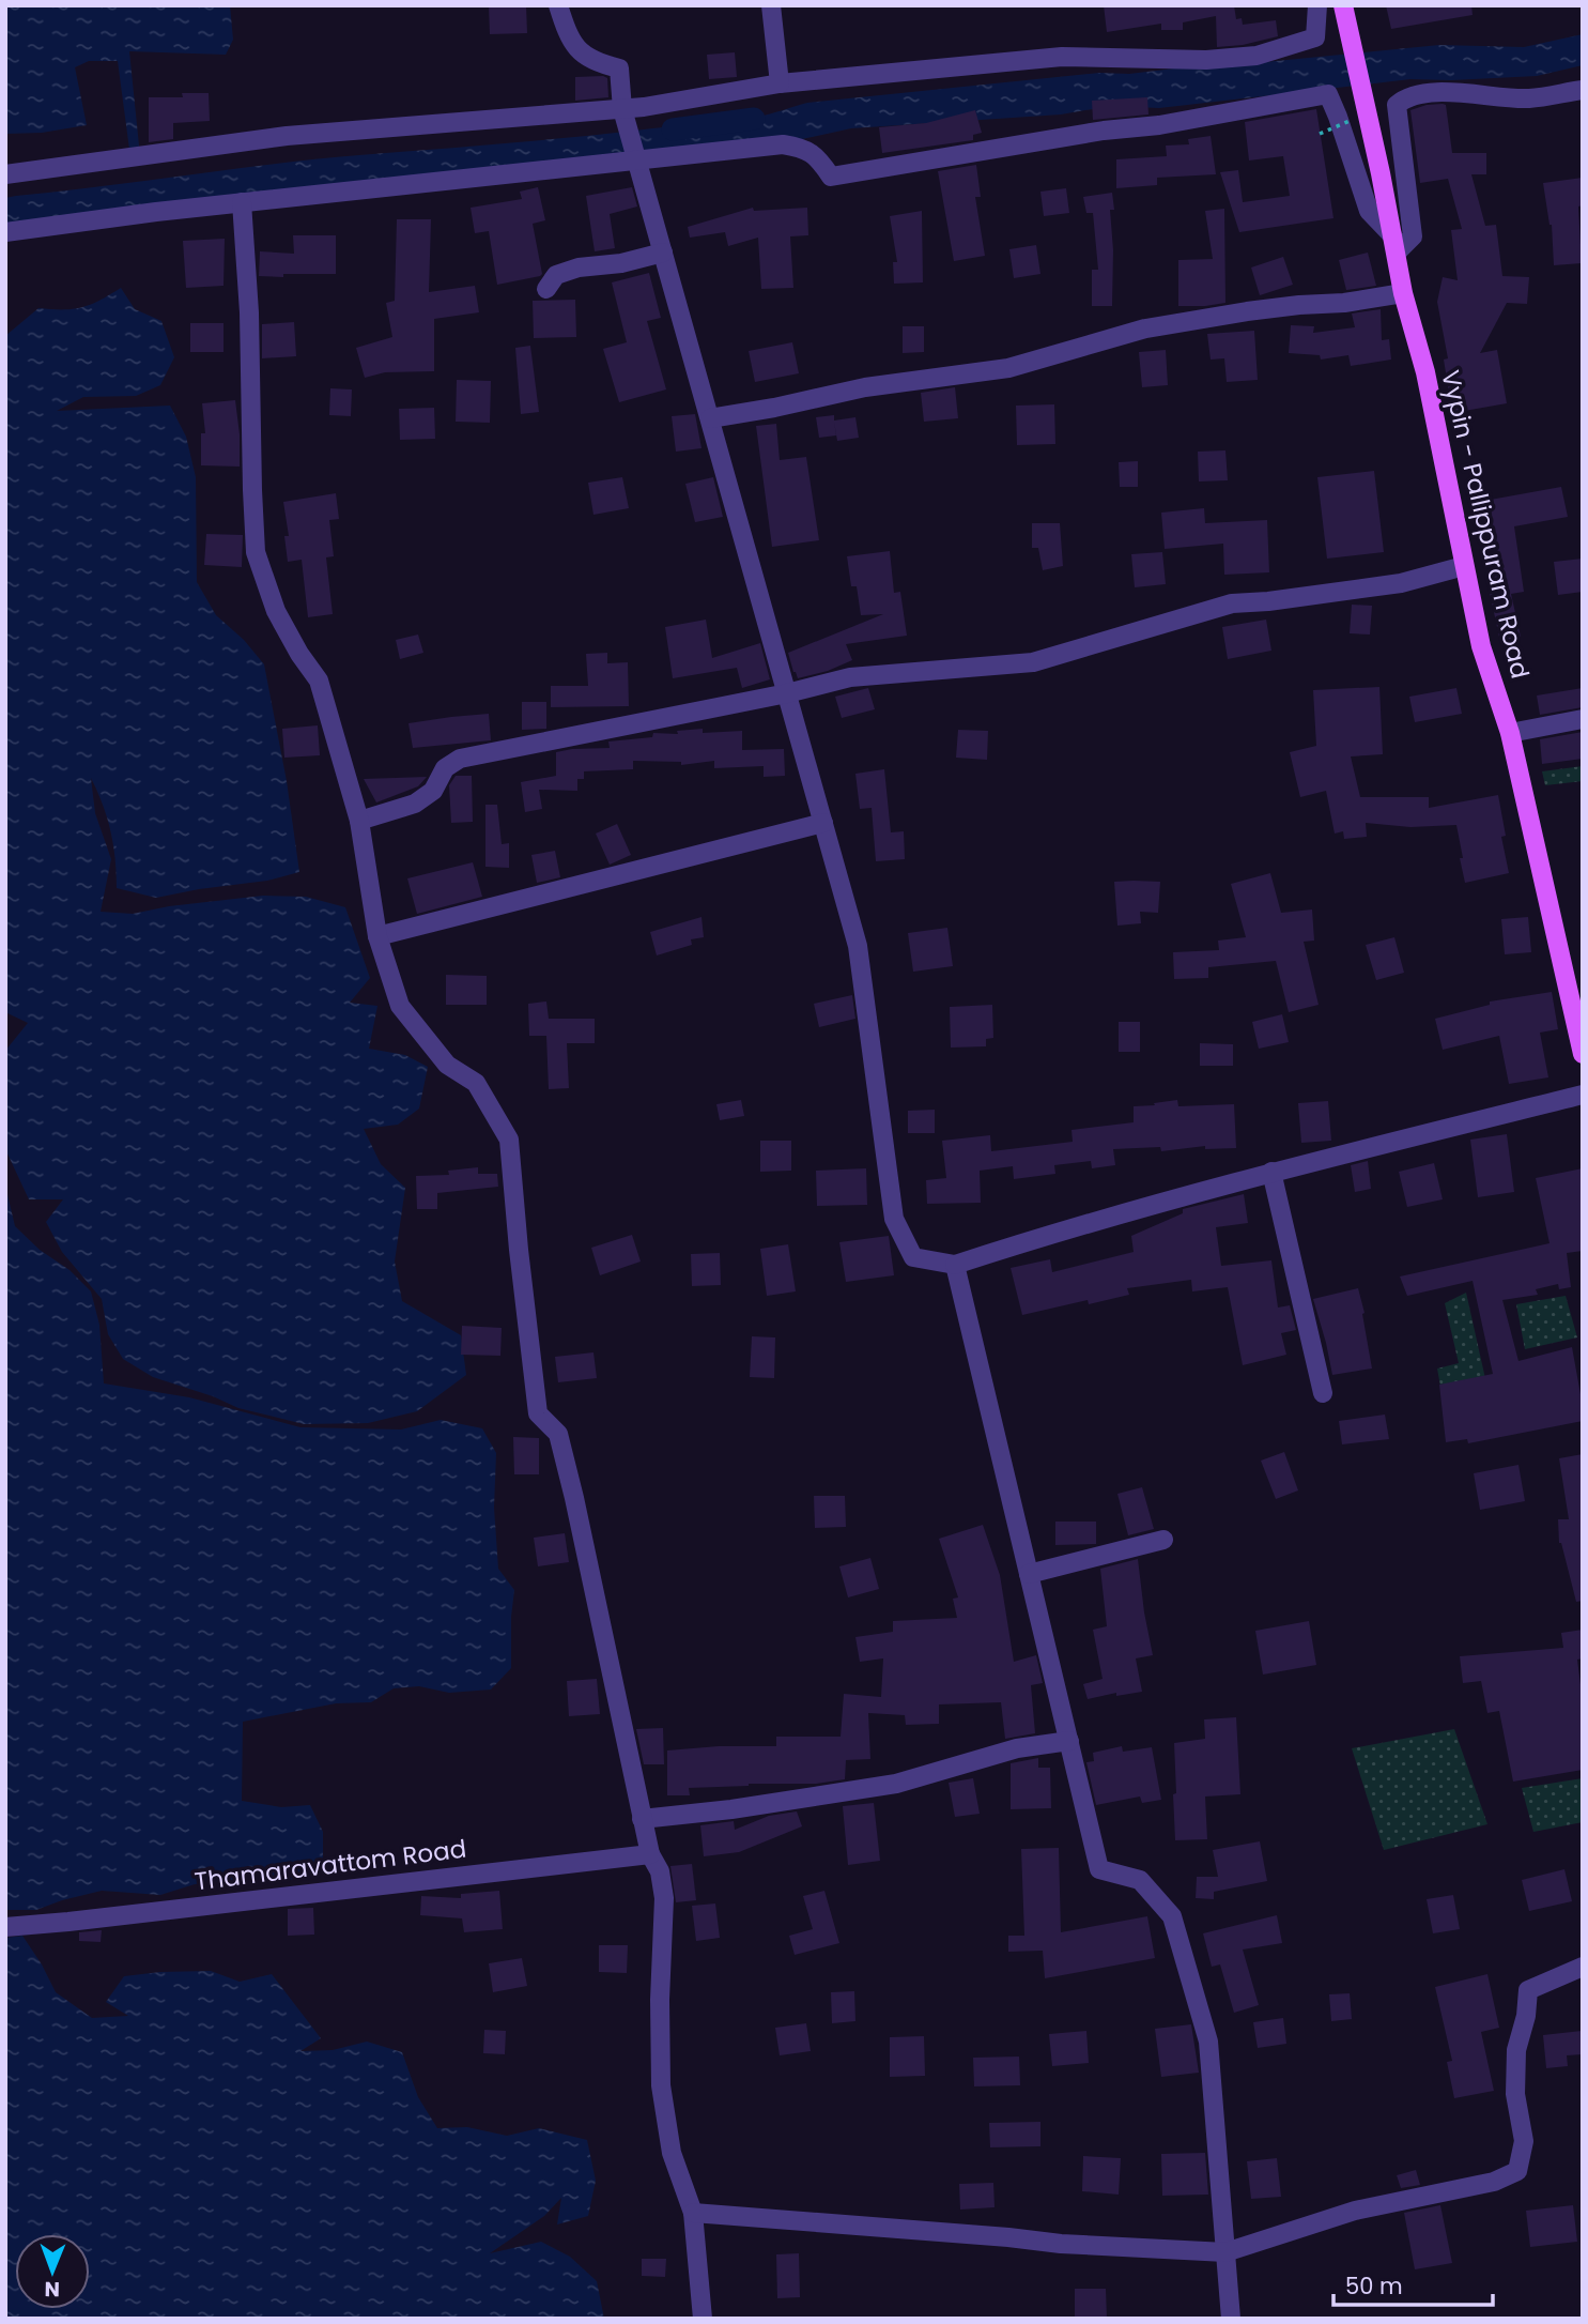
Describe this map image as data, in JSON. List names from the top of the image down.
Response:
{
  "streets": {
    "main road": ["Vypin - Pallippuram Road"],
    "street": ["Thamaravattom Road"]
  },
  "scale_bar": "50 m",
  "north": "bottom"
}
